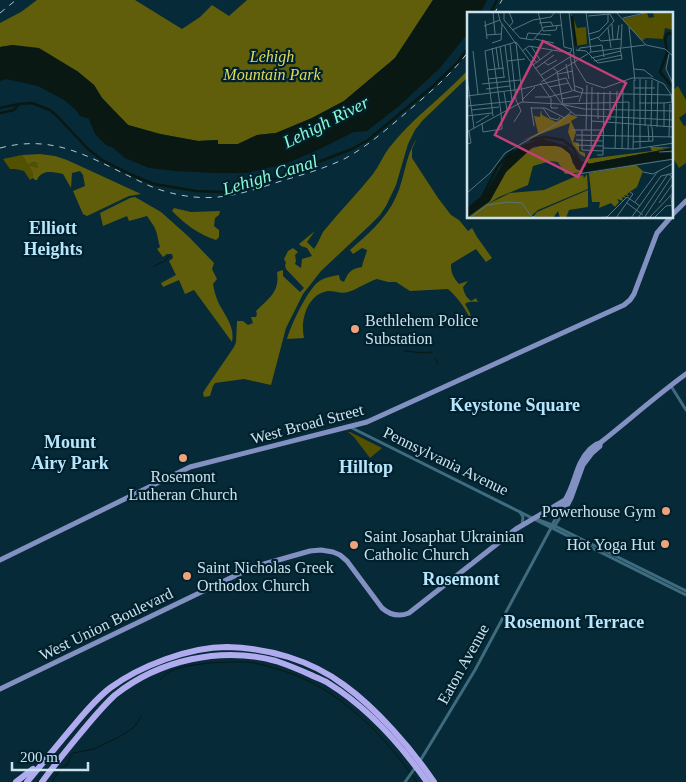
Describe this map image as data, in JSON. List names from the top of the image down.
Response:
{
  "streets": {
    "main road": ["West Broad Street", "West Union Boulevard"],
    "street": ["Pennsylvania Avenue", "Eaton Avenue"]
  },
  "crossings": [
    ["West Broad Street", "Pennsylvania Avenue"],
    ["Pennsylvania Avenue", "West Union Boulevard"],
    ["Pennsylvania Avenue", "Eaton Avenue"],
    ["West Union Boulevard", "Eaton Avenue"]
  ],
  "districts": [
    "Elliott Heights",
    "Keystone Square",
    "Mount Airy Park",
    "Hilltop",
    "Rosemont",
    "Rosemont Terrace"
  ],
  "water": ["Lehigh River", "Lehigh Canal"],
  "parks": ["Lehigh Mountain Park"],
  "places": [
    "Bethlehem Police Substation",
    "Rosemont Lutheran Church",
    "Powerhouse Gym",
    "Hot Yoga Hut",
    "Saint Josaphat Ukrainian Catholic Church",
    "Saint Nicholas Greek Orthodox Church"
  ],
  "scale_bar": "200 m"
}
